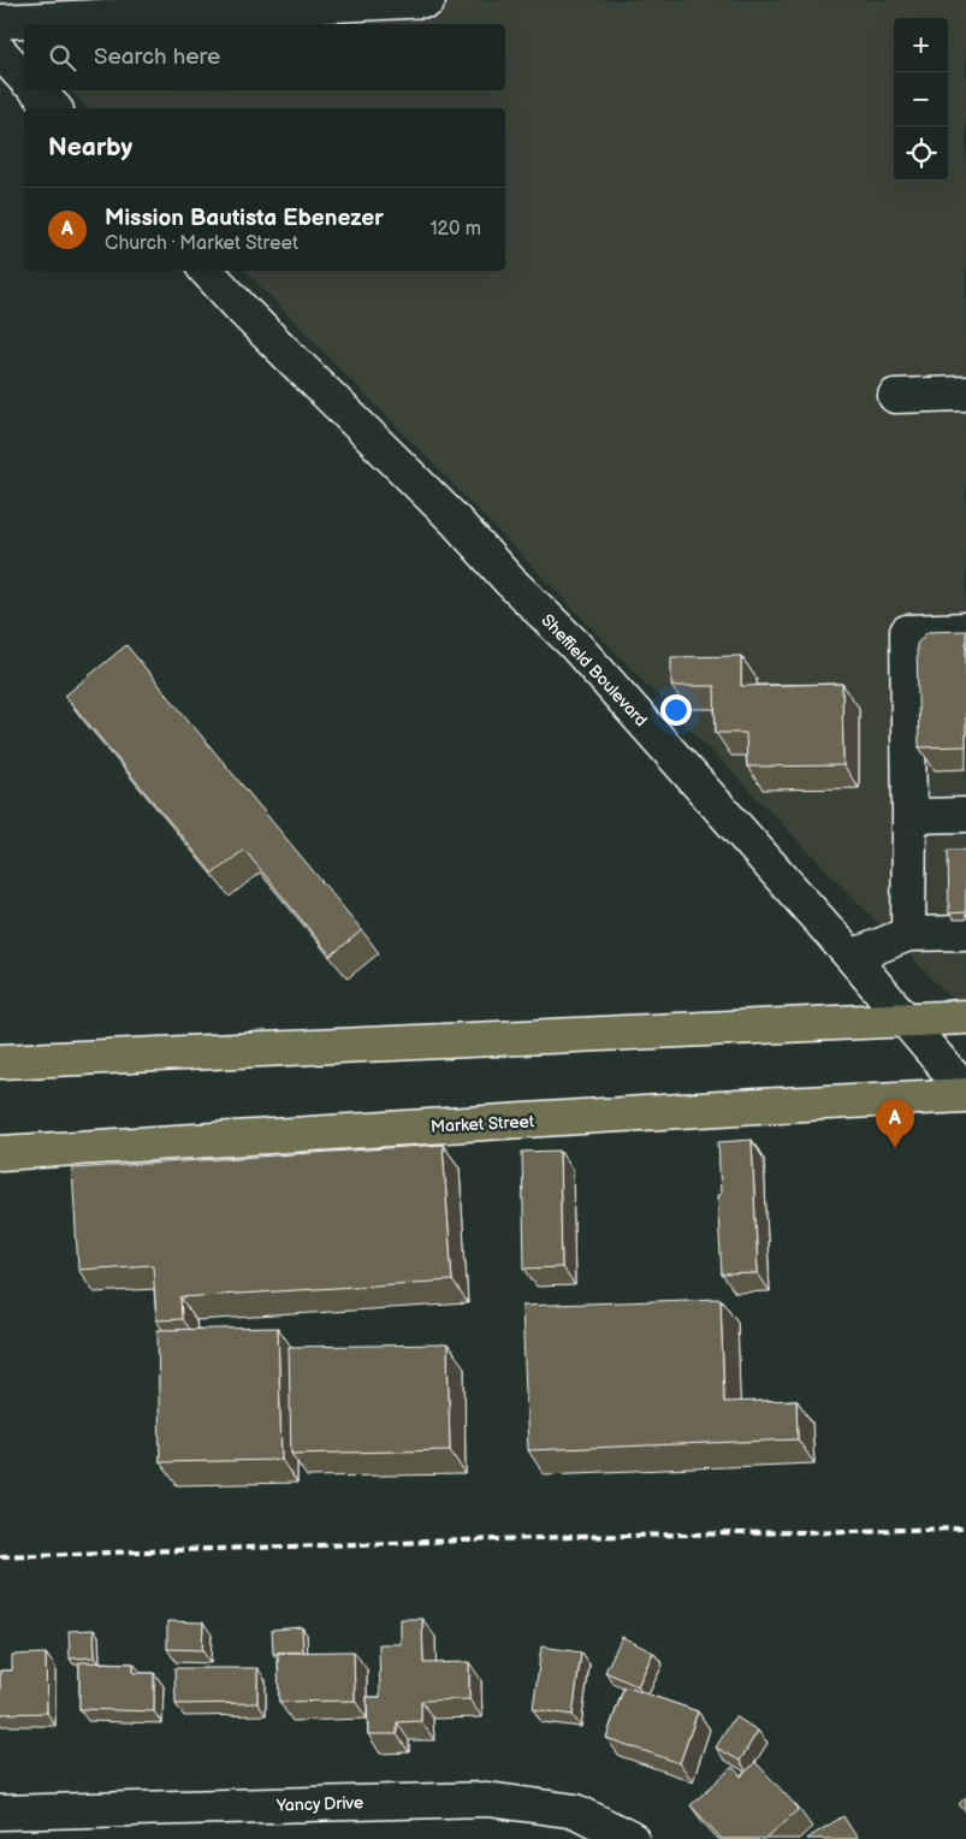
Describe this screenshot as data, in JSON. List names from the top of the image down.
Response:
{
  "streets": {
    "main road": ["Market Street"],
    "street": ["Sheffield Boulevard", "Yancy Drive"]
  },
  "crossings": [
    ["Sheffield Boulevard", "Market Street"]
  ],
  "page": {
    "map_buttons": ["+", "−"],
    "search": "Search here",
    "heading": "Nearby",
    "list": [
      {
        "mark": "A",
        "name": "Mission Bautista Ebenezer",
        "note": "Church · Market Street",
        "value": "120 m"
      }
    ],
    "pins": "A"
  }
}
